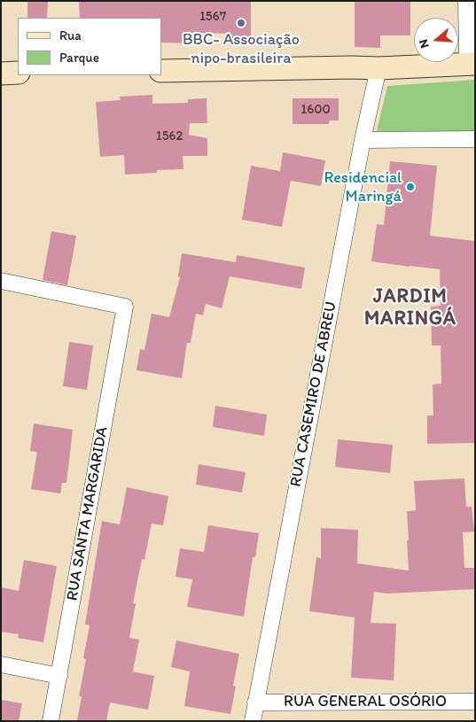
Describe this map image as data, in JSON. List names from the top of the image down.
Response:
{
  "streets": {
    "street": ["RUA CASEMIRO DE ABREU", "RUA SANTA MARGARIDA", "RUA GENERAL OSÓRIO"]
  },
  "crossings": [
    ["RUA CASEMIRO DE ABREU", "RUA GENERAL OSÓRIO"]
  ],
  "districts": ["JARDIM MARINGÁ"],
  "places": ["BBC- Associação nipo-brasileira", "Residencial Maringá"],
  "house_numbers": ["1567", "1600", "1562"],
  "legend": ["Rua", "Parque"],
  "north": "left"
}
